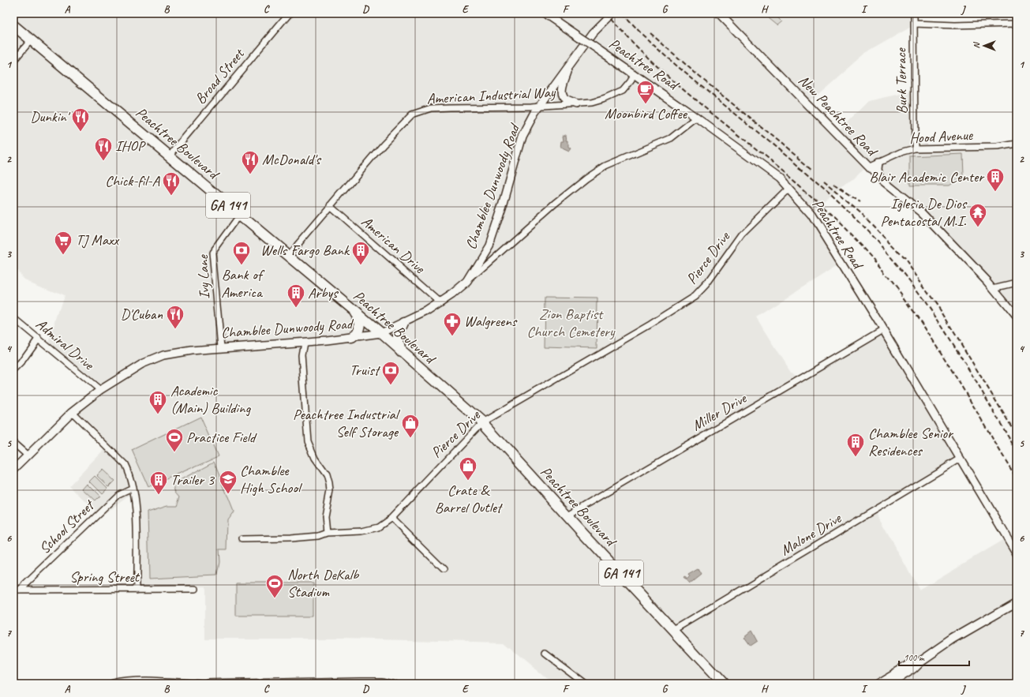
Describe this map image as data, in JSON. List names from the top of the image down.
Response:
{
  "streets": {
    "highway": ["Peachtree Boulevard", "GA 141"],
    "street": [
      "Peachtree Road",
      "Broad Street",
      "Burk Terrace",
      "American Industrial Way",
      "New Peachtree Road",
      "Hood Avenue",
      "Chamblee Dunwoody Road",
      "American Drive",
      "Pierce Drive",
      "Ivy Lane",
      "Admiral Drive",
      "Miller Drive",
      "School Street",
      "Malone Drive",
      "Spring Street"
    ]
  },
  "crossings": [
    ["Peachtree Road", "American Industrial Way"],
    ["Peachtree Road", "Pierce Drive"],
    ["Peachtree Road", "Miller Drive"],
    ["Peachtree Road", "Malone Drive"],
    ["Broad Street", "Peachtree Boulevard"],
    ["Burk Terrace", "Hood Avenue"],
    ["American Industrial Way", "Peachtree Boulevard"],
    ["American Industrial Way", "Chamblee Dunwoody Road"],
    ["American Industrial Way", "American Drive"],
    ["New Peachtree Road", "Hood Avenue"],
    ["Peachtree Boulevard", "Chamblee Dunwoody Road"],
    ["Peachtree Boulevard", "Pierce Drive"],
    ["Peachtree Boulevard", "Ivy Lane"],
    ["Peachtree Boulevard", "Miller Drive"],
    ["Peachtree Boulevard", "Malone Drive"],
    ["Chamblee Dunwoody Road", "American Drive"],
    ["Chamblee Dunwoody Road", "Ivy Lane"],
    ["Chamblee Dunwoody Road", "Admiral Drive"],
    ["School Street", "Spring Street"]
  ],
  "parks": ["Zion Baptist Church Cemetery"],
  "places": {
    "cafe": ["Moonbird Coffee"],
    "restaurant": [
      "Dunkin'",
      "IHOP",
      "McDonald's",
      "Chick-fil-A",
      "D'Cuban"
    ],
    "building": [
      "Blair Academic Center",
      "Wells Fargo Bank",
      "Arbys",
      "Academic (Main) Building",
      "Chamblee Senior Residences",
      "Trailer 3"
    ],
    "temple": ["Iglesia De Dios Pentacostal M.I."],
    "supermarket": ["TJ Maxx"],
    "bank": ["Bank of America", "Truist"],
    "pharmacy": ["Walgreens"],
    "shop": ["Peachtree Industrial Self Storage", "Crate & Barrel Outlet"],
    "sports": ["Practice Field", "North DeKalb Stadium"],
    "school or university": ["Chamblee High School"]
  },
  "scale_bar": "100 m",
  "north": "left",
  "grid": {
    "columns": [
      "A",
      "B",
      "C",
      "D",
      "E",
      "F",
      "G",
      "H",
      "I",
      "J"
    ],
    "rows": [
      "1",
      "2",
      "3",
      "4",
      "5",
      "6",
      "7"
    ]
  }
}
